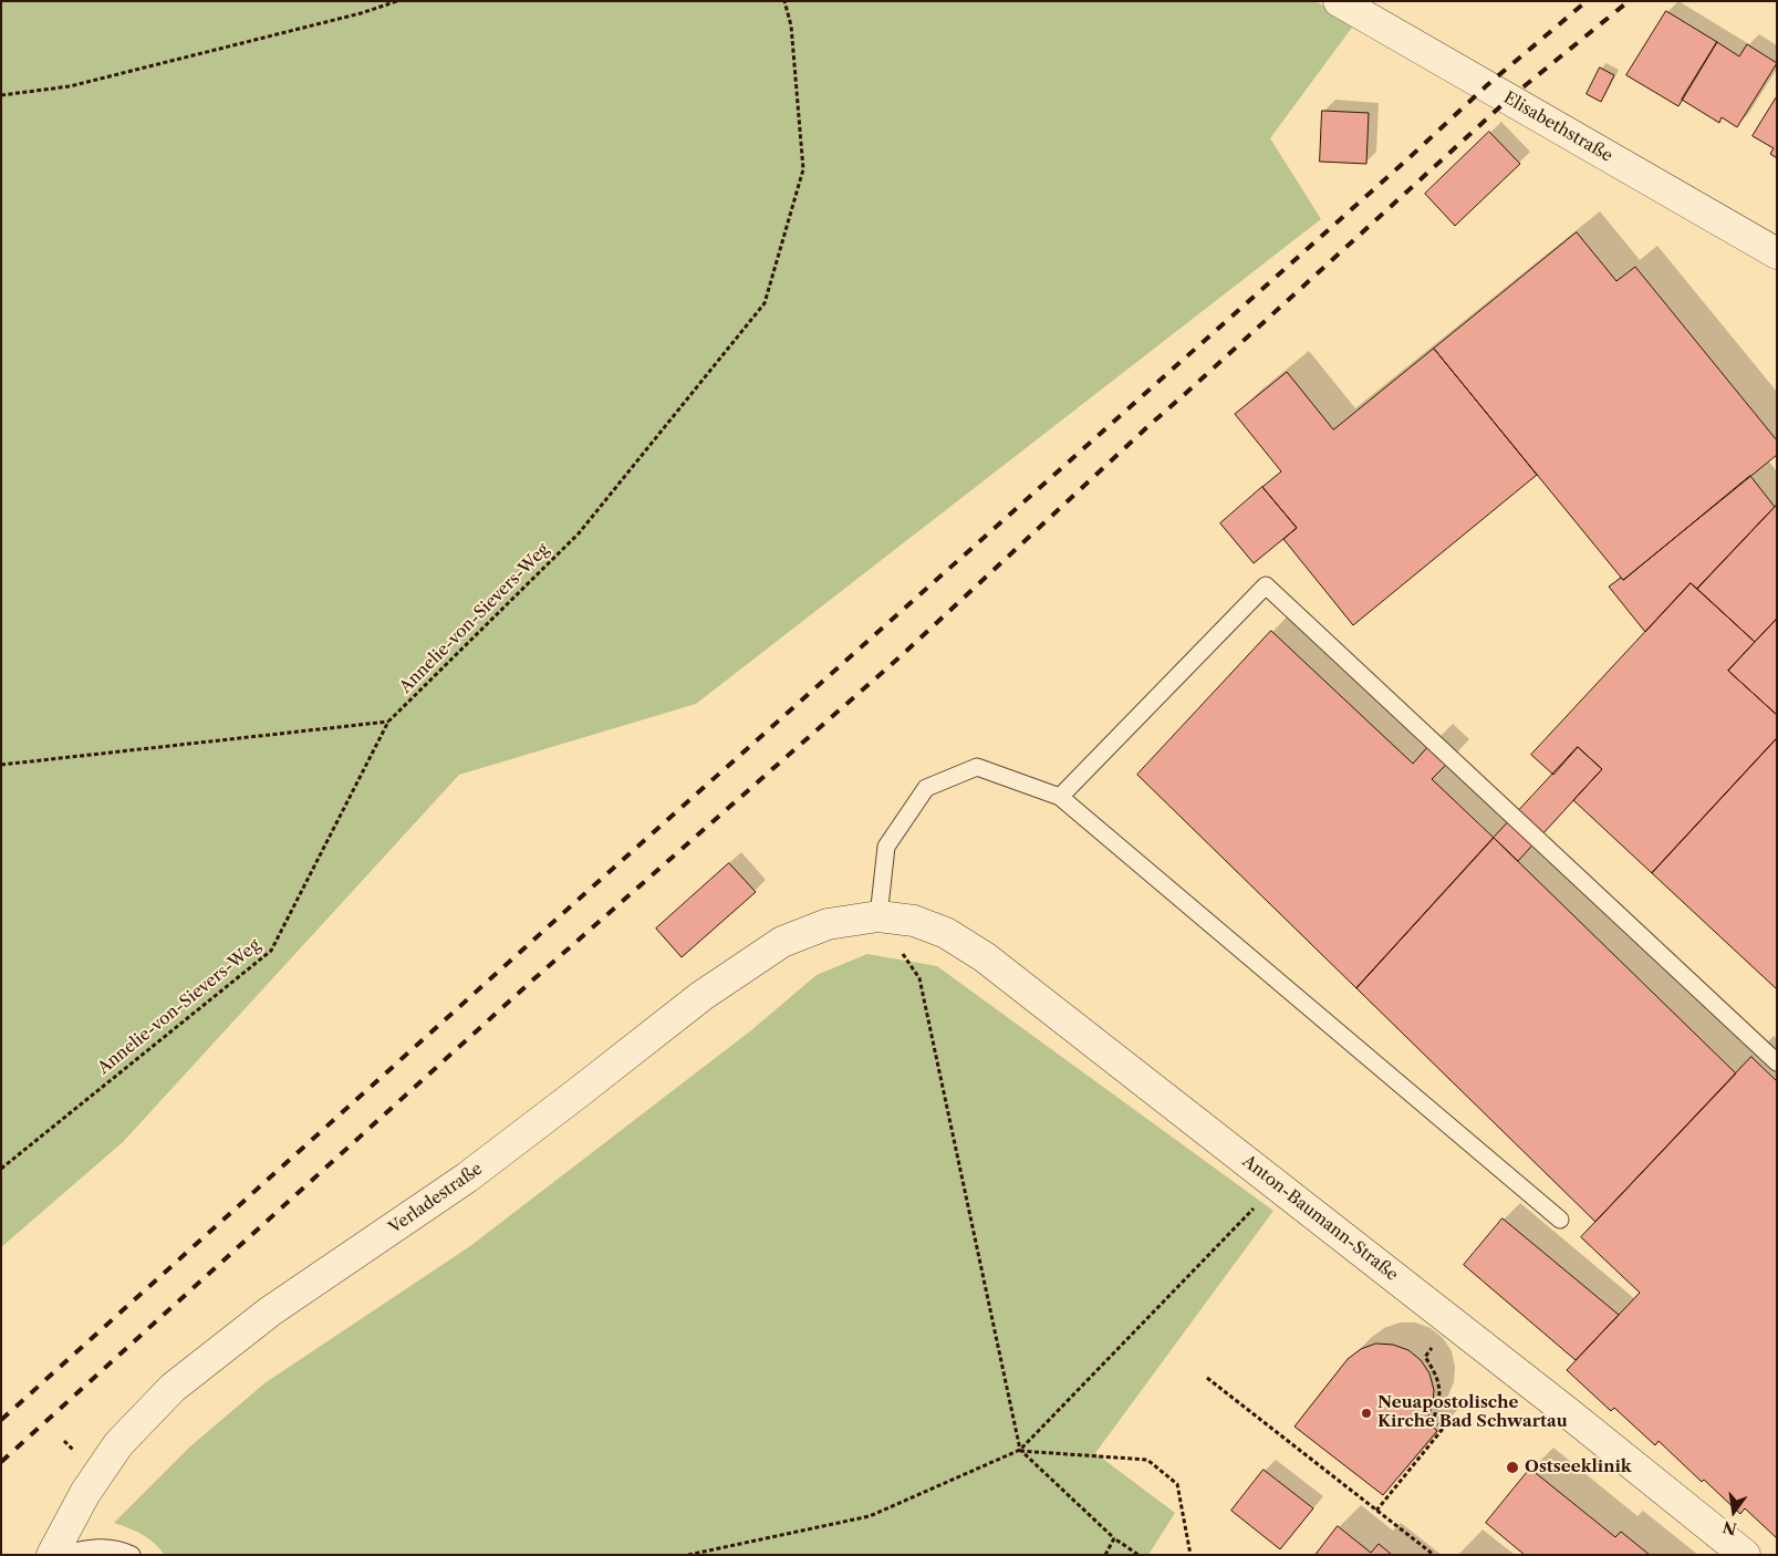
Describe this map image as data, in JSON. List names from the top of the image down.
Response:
{
  "streets": {
    "street": ["Elisabethstraße", "Verladestraße", "Anton-Baumann-Straße"],
    "path": ["Annelie-von-Sievers-Weg"]
  },
  "crossings": [
    ["Verladestraße", "Anton-Baumann-Straße"]
  ],
  "places": ["Neuapostolische Kirche Bad Schwartau", "Ostseeklinik"],
  "north": "bottom"
}
